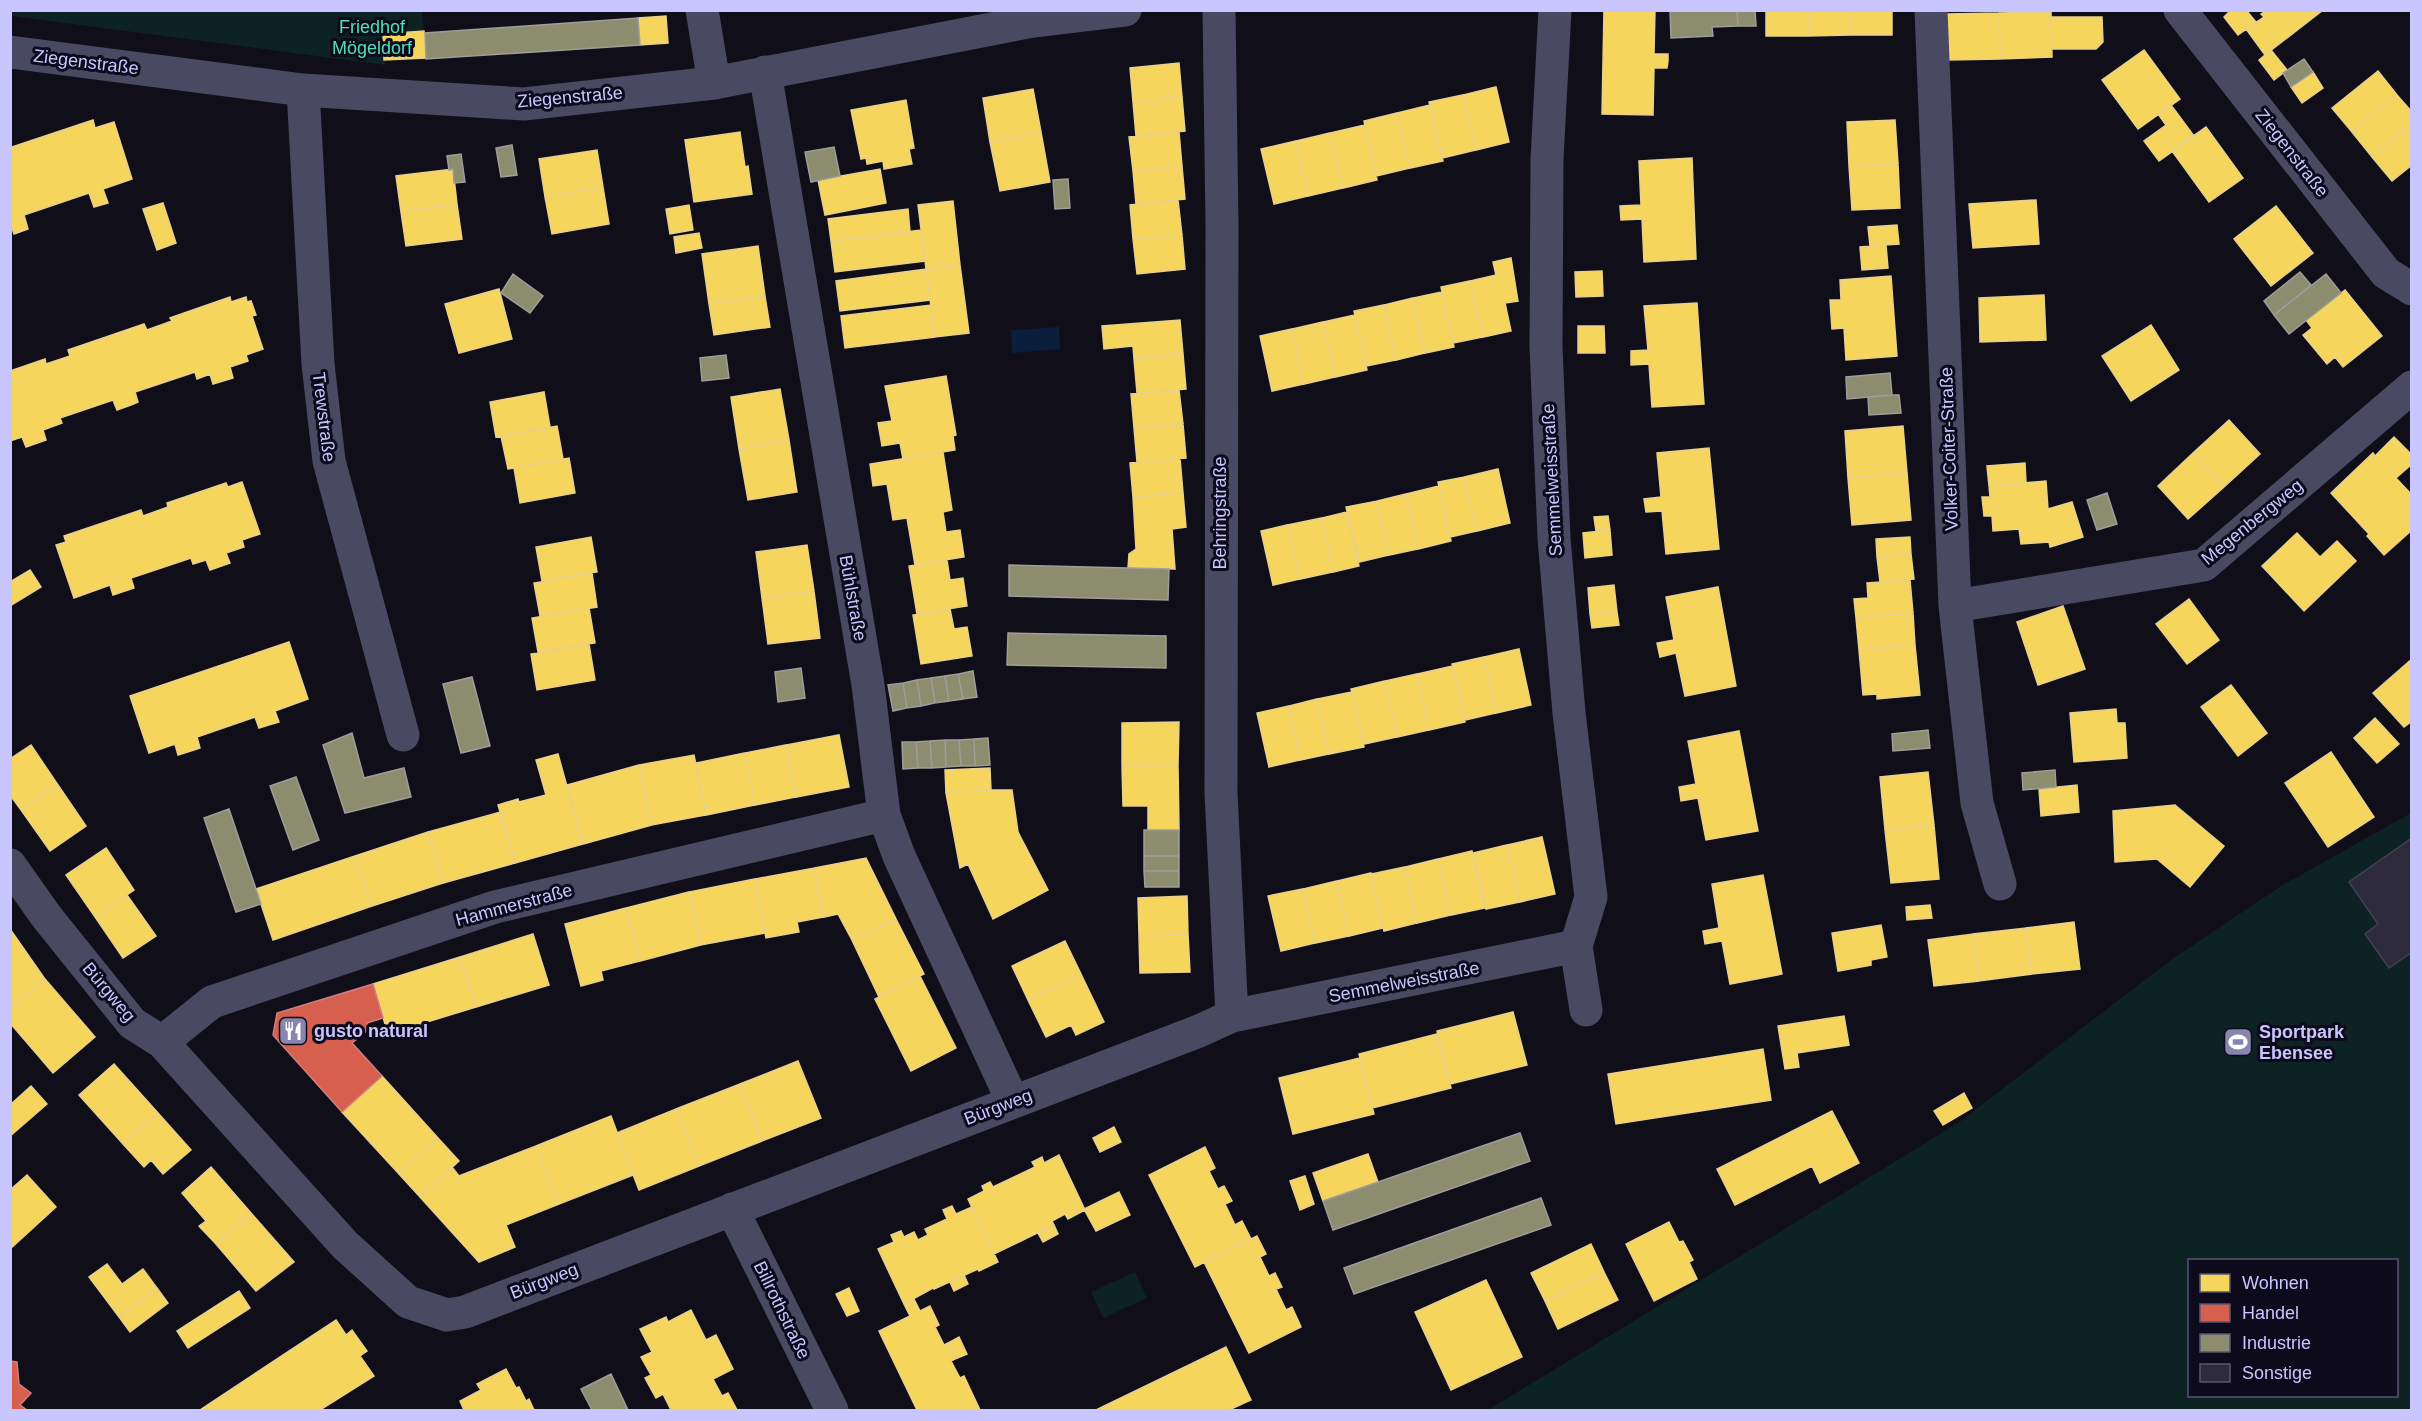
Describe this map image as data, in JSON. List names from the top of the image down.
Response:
{
  "streets": {
    "street": [
      "Ziegenstraße",
      "Trewstraße",
      "Volker-Coiter-Straße",
      "Semmelweisstraße",
      "Behringstraße",
      "Megenbergweg",
      "Bühlstraße",
      "Hammerstraße",
      "Bürgweg",
      "Billrothstraße"
    ]
  },
  "crossings": [
    ["Ziegenstraße", "Trewstraße"],
    ["Ziegenstraße", "Bühlstraße"],
    ["Volker-Coiter-Straße", "Megenbergweg"],
    ["Semmelweisstraße", "Behringstraße"],
    ["Semmelweisstraße", "Bürgweg"],
    ["Behringstraße", "Bürgweg"],
    ["Bühlstraße", "Hammerstraße"],
    ["Bühlstraße", "Bürgweg"],
    ["Hammerstraße", "Bürgweg"],
    ["Bürgweg", "Billrothstraße"]
  ],
  "parks": ["Friedhof Mögeldorf"],
  "places": {
    "restaurant": ["gusto natural"],
    "sports": ["Sportpark Ebensee"]
  },
  "legend": [
    "Wohnen",
    "Handel",
    "Industrie",
    "Sonstige"
  ]
}
